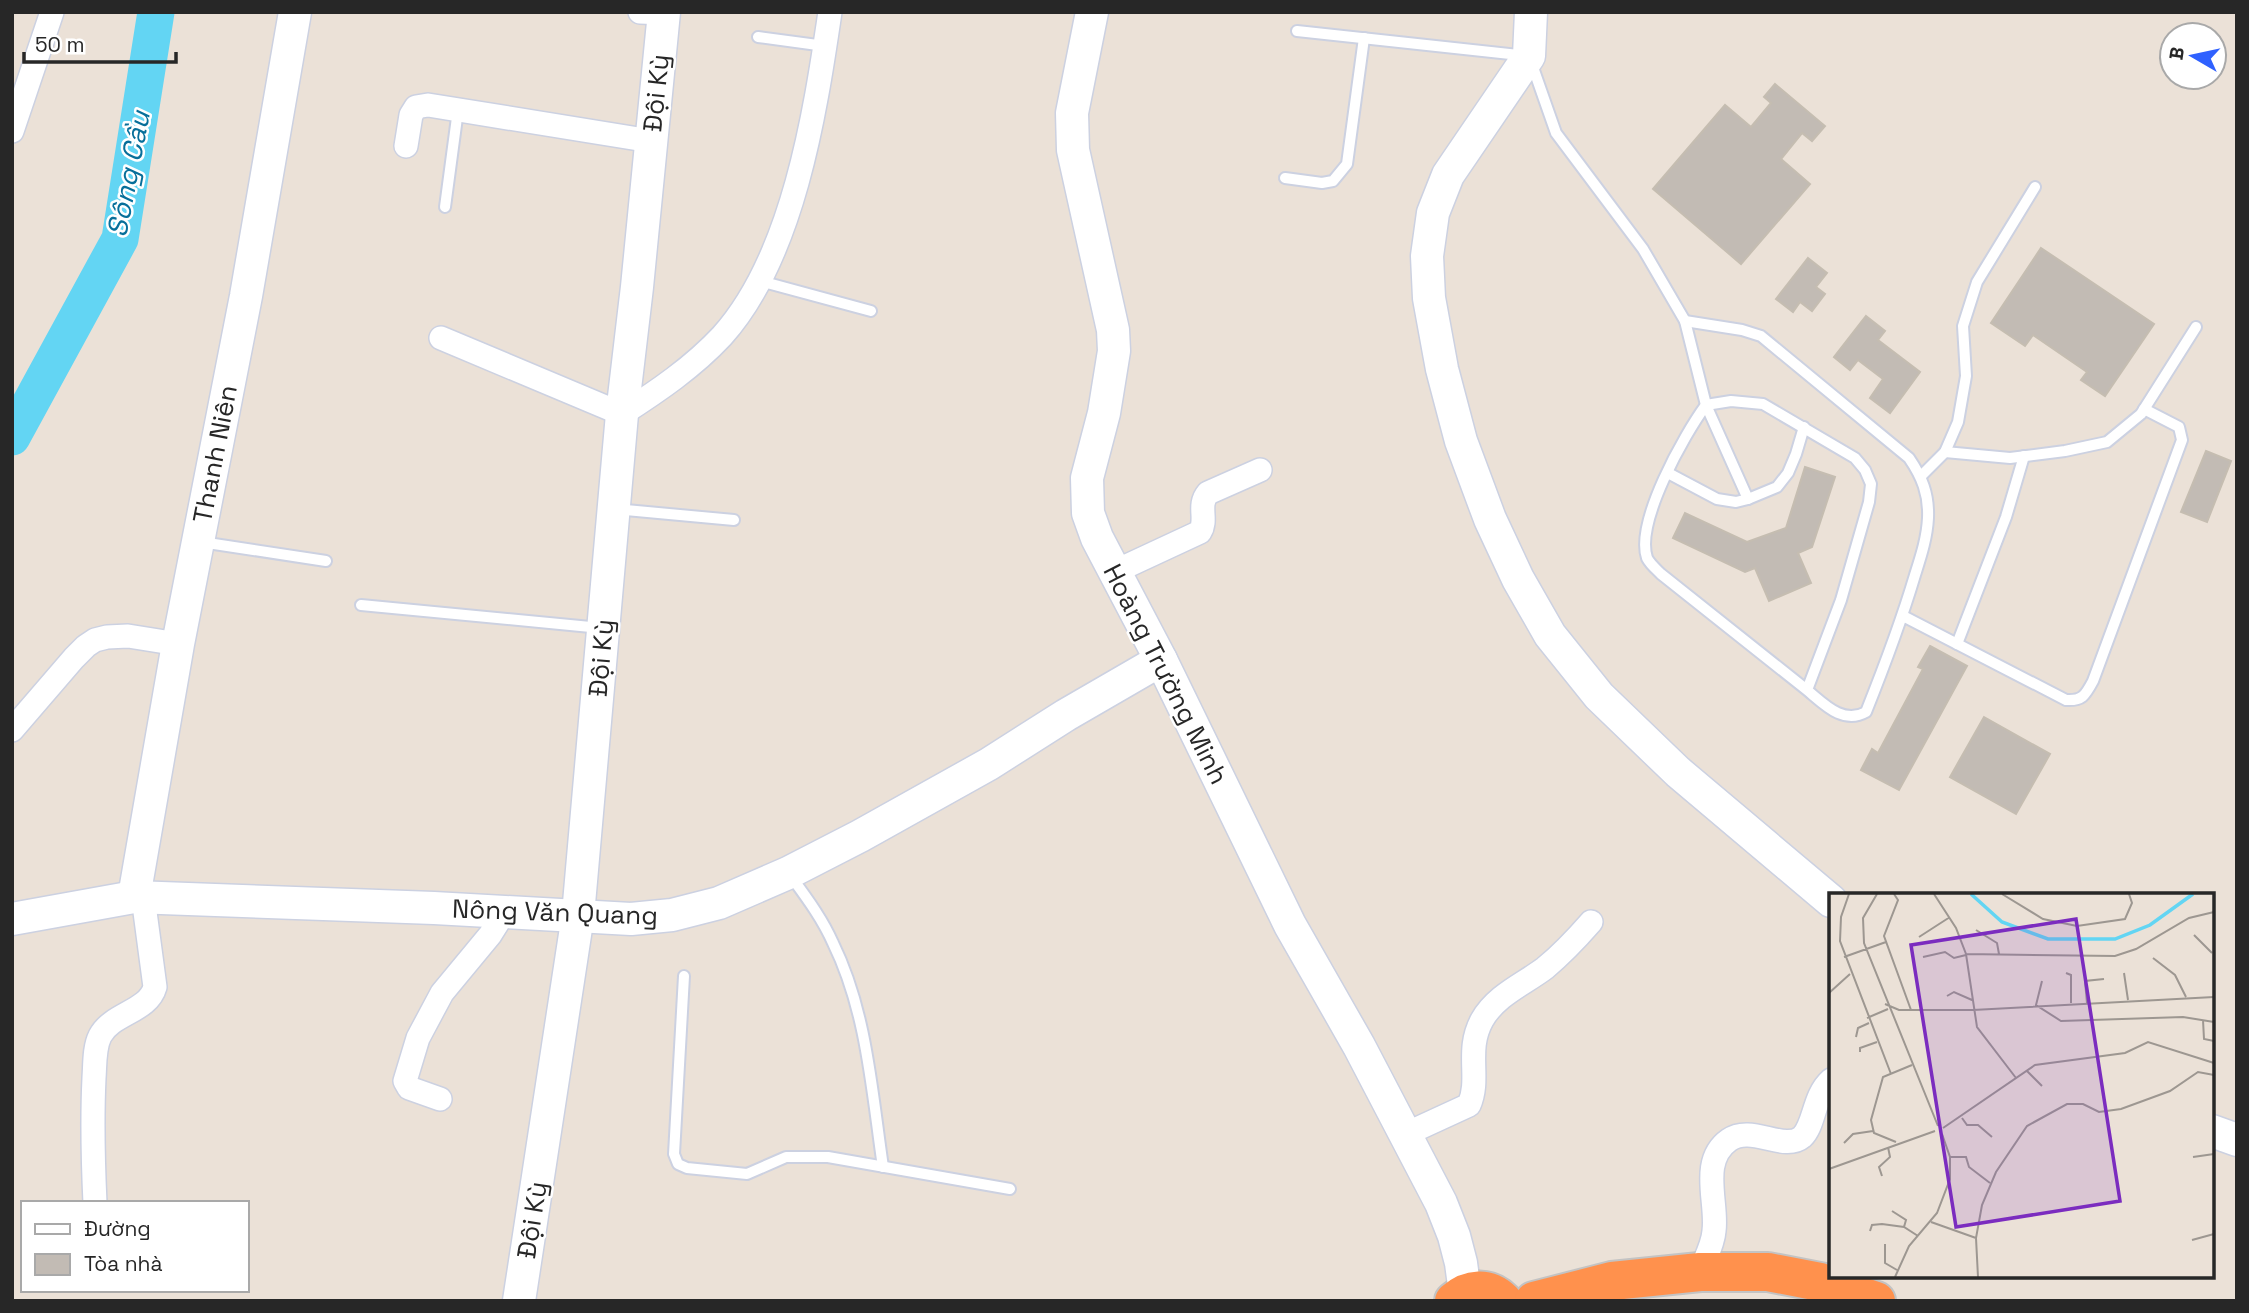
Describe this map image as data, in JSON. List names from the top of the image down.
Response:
{
  "streets": {
    "street": [
      "Đội Kỳ",
      "Thanh Niên",
      "Hoàng Trường Minh",
      "Nông Văn Quang"
    ]
  },
  "crossings": [
    ["Đội Kỳ", "Nông Văn Quang"],
    ["Thanh Niên", "Nông Văn Quang"],
    ["Hoàng Trường Minh", "Nông Văn Quang"]
  ],
  "water": ["Sông Cầu"],
  "legend": ["Đường", "Tòa nhà"],
  "scale_bar": "50 m",
  "north": "left"
}
